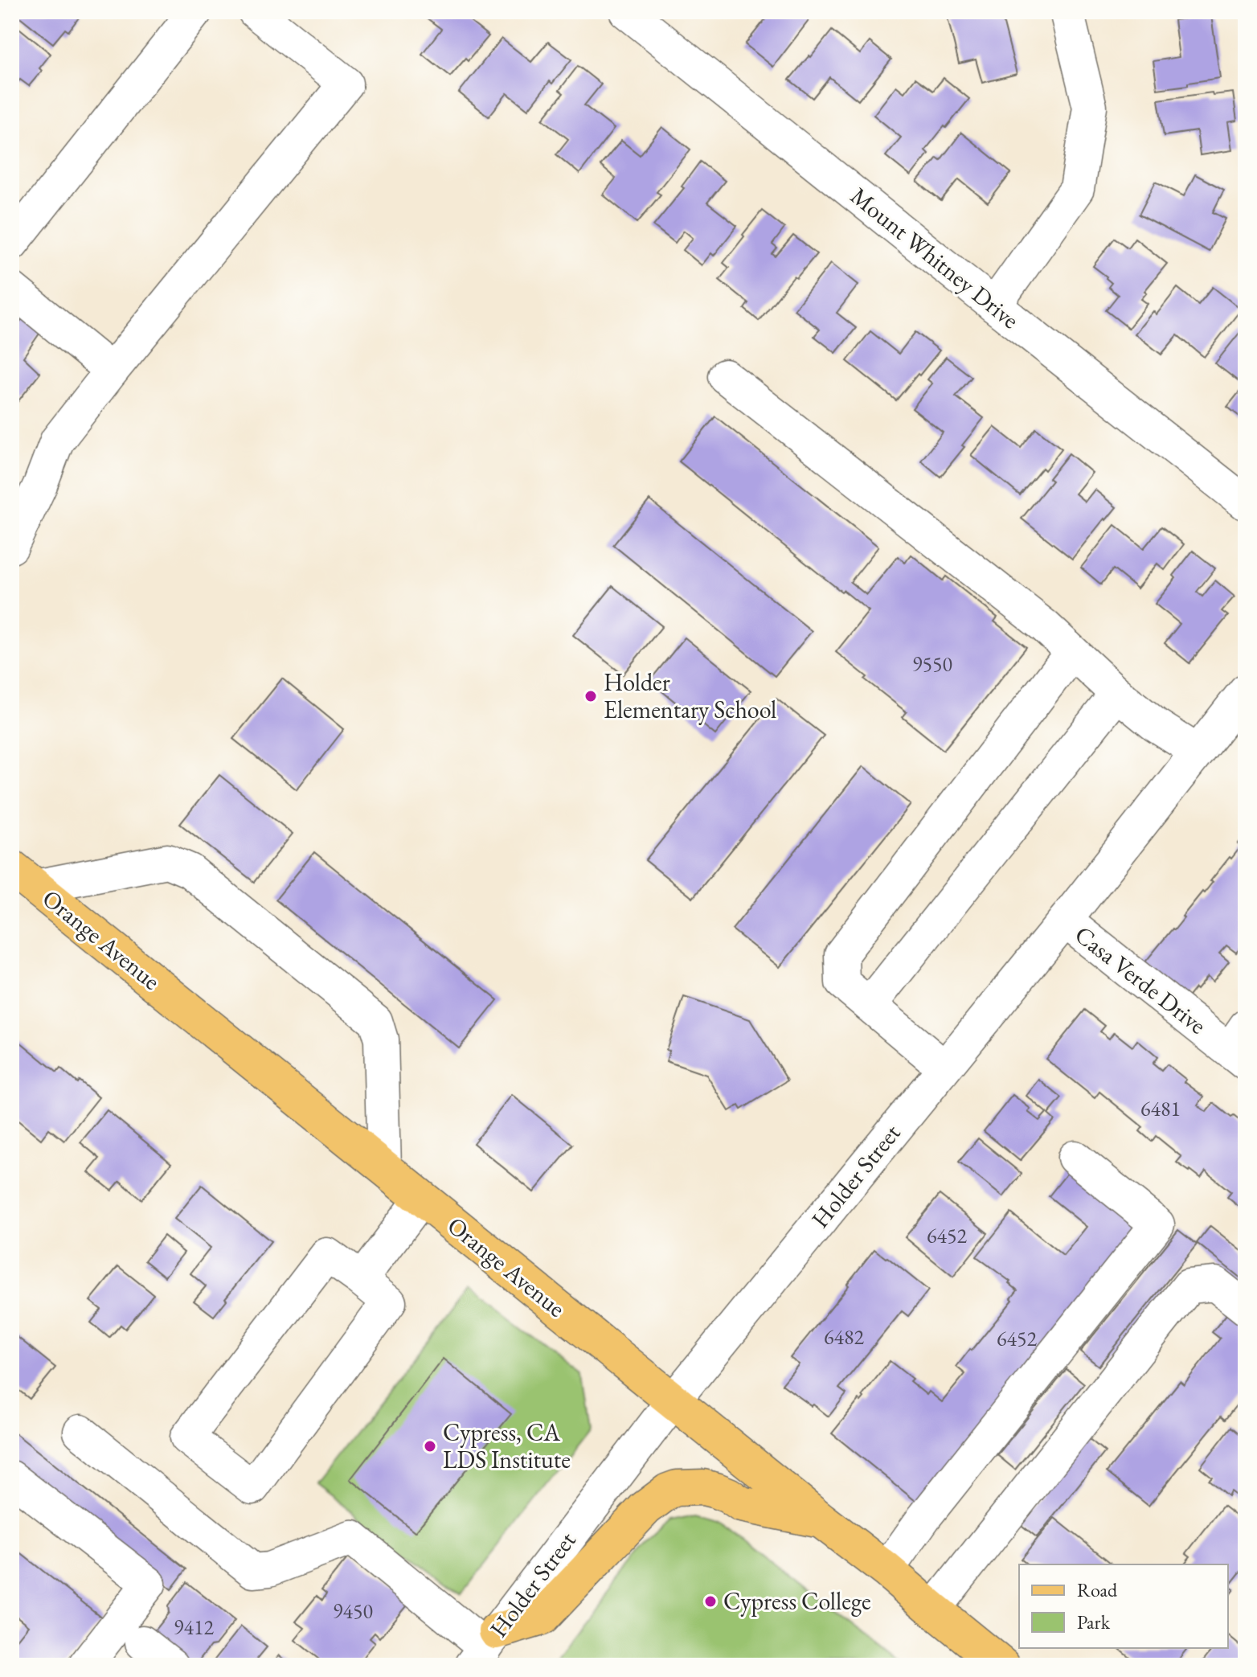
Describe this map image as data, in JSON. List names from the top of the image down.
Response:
{
  "streets": {
    "main road": ["Orange Avenue"],
    "street": ["Mount Whitney Drive", "Casa Verde Drive", "Holder Street"]
  },
  "crossings": [
    ["Orange Avenue", "Holder Street"],
    ["Casa Verde Drive", "Holder Street"]
  ],
  "places": ["Holder Elementary School", "Cypress, CA LDS Institute", "Cypress College"],
  "house_numbers": [
    "9550",
    "6481",
    "6452",
    "6482",
    "6452",
    "9450",
    "9412"
  ],
  "legend": ["Road", "Park"]
}
